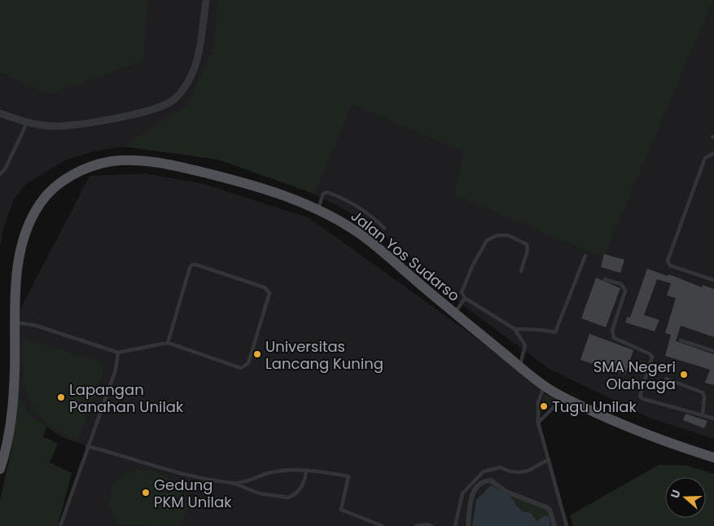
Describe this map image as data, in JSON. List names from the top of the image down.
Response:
{
  "streets": {
    "main road": ["Jalan Yos Sudarso"]
  },
  "places": [
    "Universitas Lancang Kuning",
    "SMA Negeri Olahraga",
    "Lapangan Panahan Unilak",
    "Tugu Unilak",
    "Gedung PKM Unilak"
  ],
  "north": "left"
}
